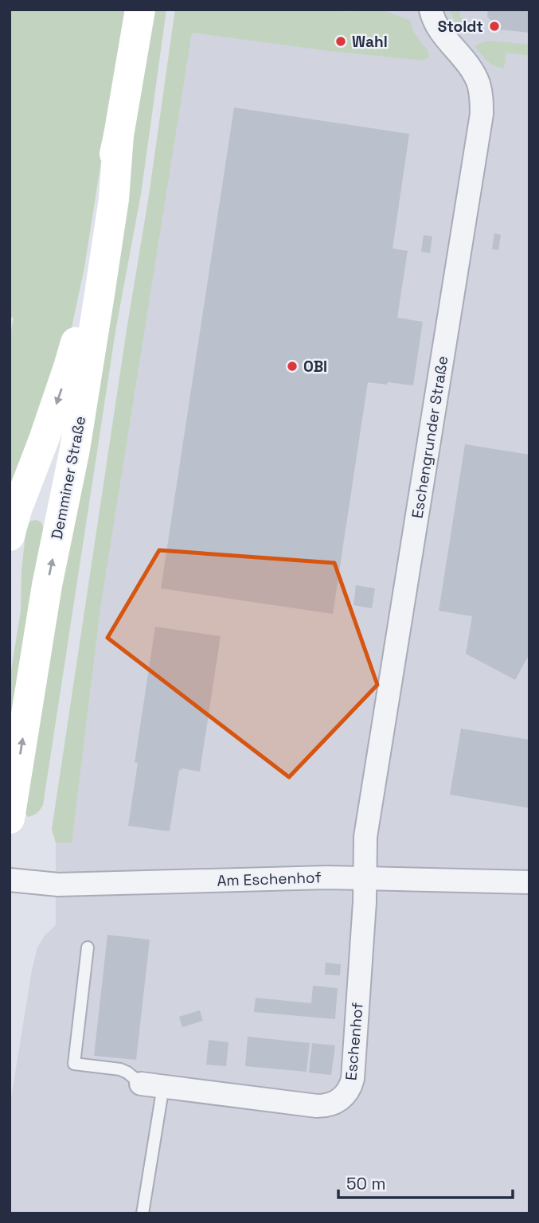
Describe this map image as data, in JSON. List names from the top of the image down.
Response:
{
  "streets": {
    "main road": ["Demminer Straße"],
    "street": ["Eschengrunder Straße", "Am Eschenhof", "Eschenhof"]
  },
  "crossings": [
    ["Eschengrunder Straße", "Am Eschenhof"],
    ["Eschengrunder Straße", "Eschenhof"],
    ["Am Eschenhof", "Eschenhof"]
  ],
  "places": ["Stoldt", "Wahl", "OBI"],
  "scale_bar": "50 m"
}
